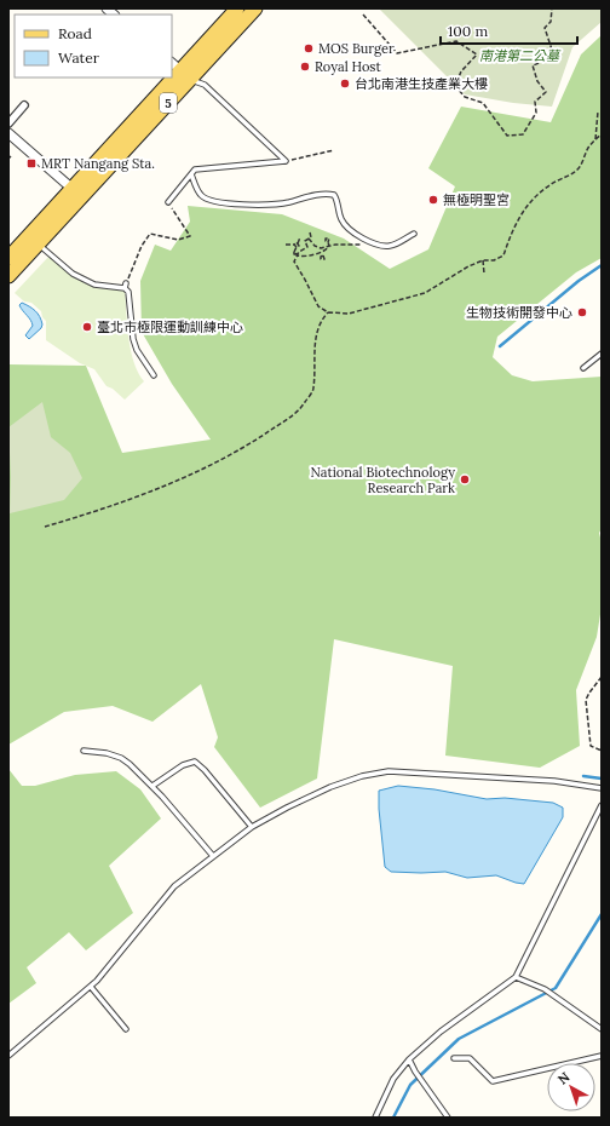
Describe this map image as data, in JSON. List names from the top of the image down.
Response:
{
  "streets": {
    "main road": ["5"]
  },
  "parks": ["南港第二公墓"],
  "places": {
    "other": [
      "MOS Burger",
      "Royal Host",
      "台北南港生技產業大樓",
      "無極明聖宮",
      "生物技術開發中心",
      "臺北市極限運動訓練中心",
      "National Biotechnology Research Park"
    ],
    "transit": ["MRT Nangang Sta."]
  },
  "legend": ["Road", "Water"],
  "scale_bar": "100 m",
  "north": "top left"
}
